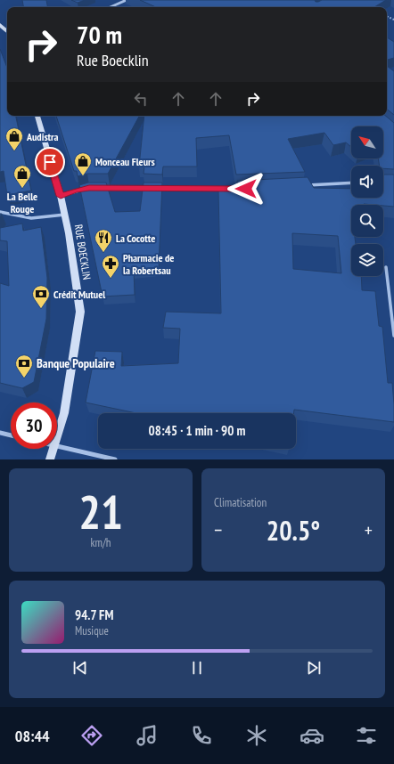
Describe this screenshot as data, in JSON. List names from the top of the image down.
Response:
{
  "streets": {
    "main road": ["RUE BOECKLIN"]
  },
  "places": {
    "shop": ["Audistra", "Monceau Fleurs", "La Belle Rouge"],
    "restaurant": ["La Cocotte"],
    "pharmacy": ["Pharmacie de la Robertsau"],
    "bank": ["Crédit Mutuel", "Banque Populaire"]
  },
  "north": "top left",
  "page": {
    "turn": ["70 m", "Rue Boecklin"],
    "limit": "30",
    "trip": "08:45 · 1 min · 90 m",
    "tile": [
      ["21", "km/h"],
      "Climatisation"
    ],
    "heat": ["−", "20.5°", "+"],
    "song": ["94.7 FM", "Musique"],
    "tabs": "08:44"
  }
}
